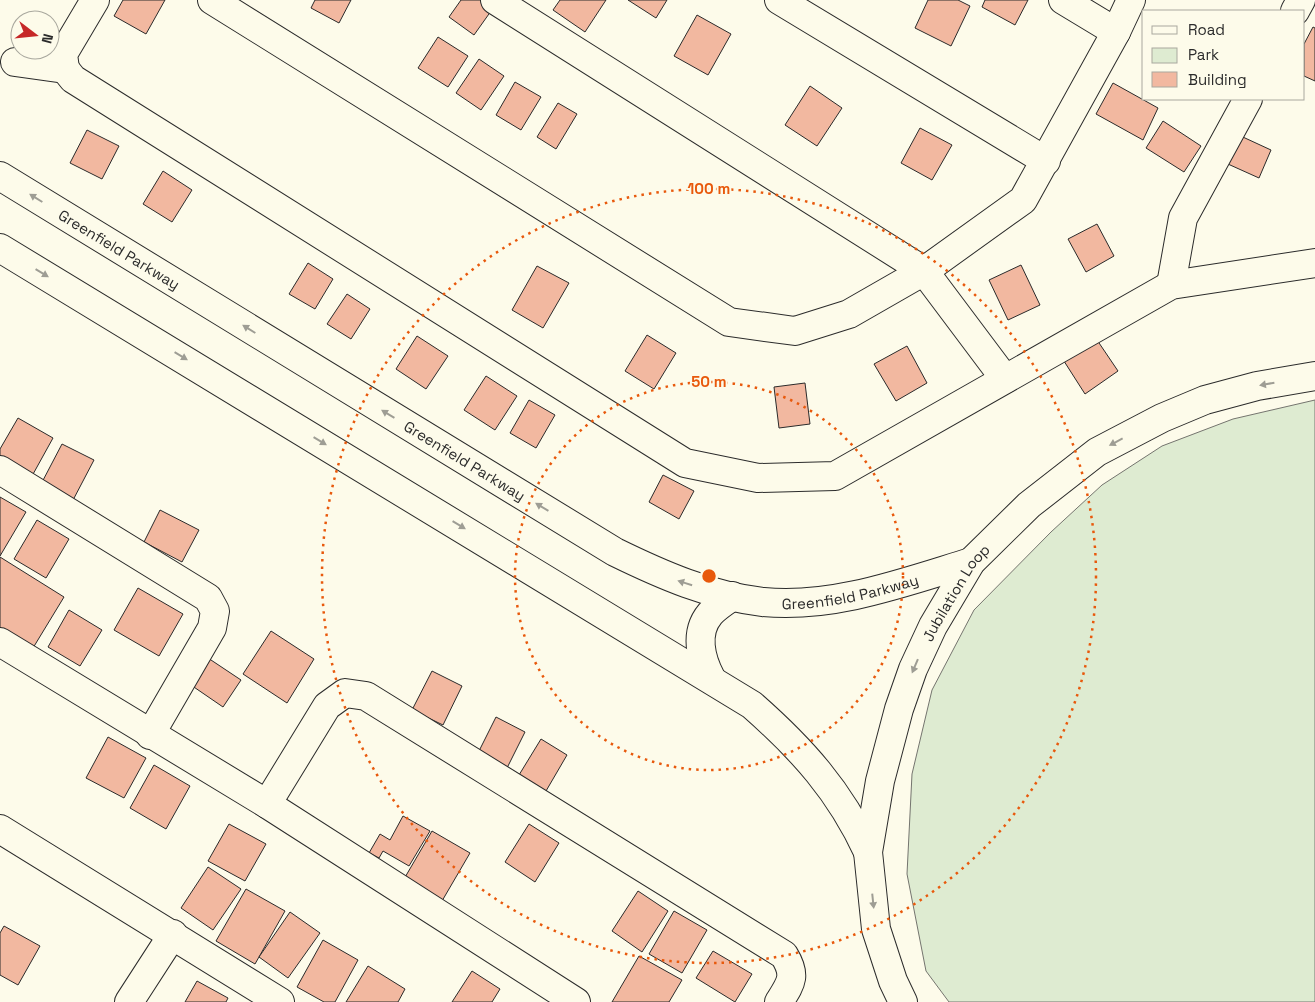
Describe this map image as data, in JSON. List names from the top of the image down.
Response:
{
  "streets": {
    "street": ["Greenfield Parkway", "Jubilation Loop"]
  },
  "crossings": [
    ["Greenfield Parkway", "Jubilation Loop"]
  ],
  "one_way": ["Jubilation Loop"],
  "legend": ["Road", "Park", "Building"],
  "north": "right",
  "rings": ["100 m", "50 m"]
}
